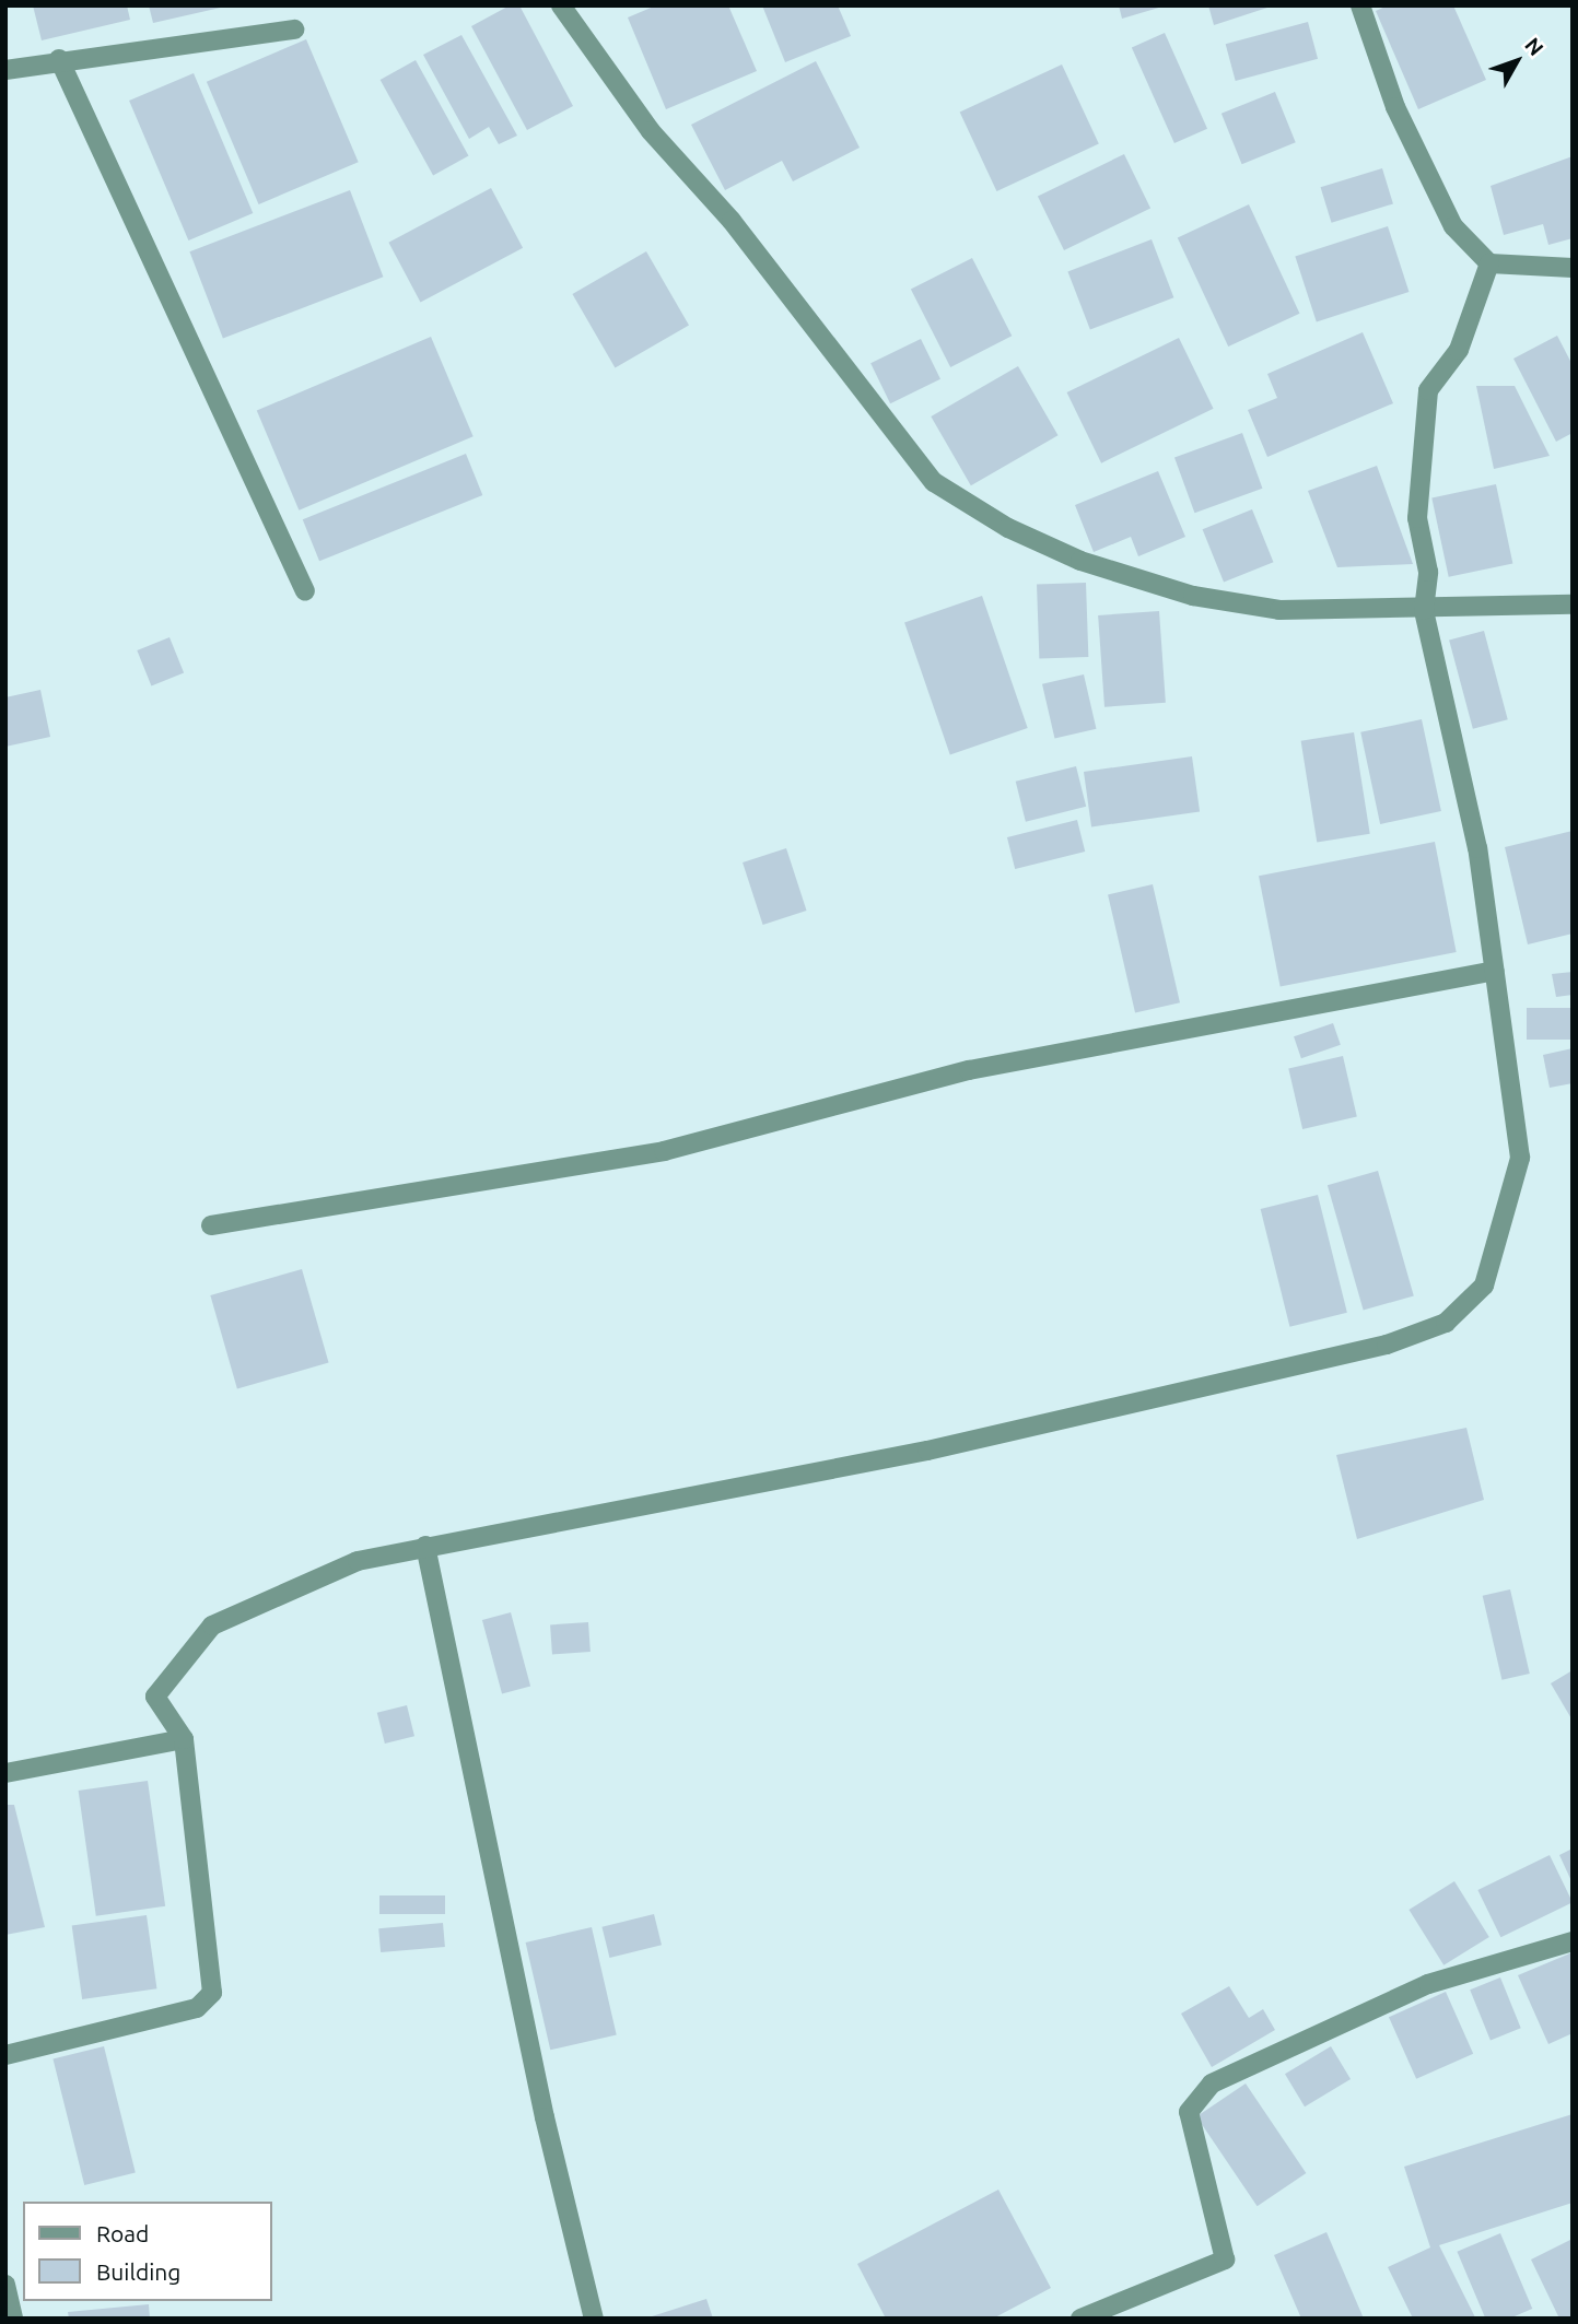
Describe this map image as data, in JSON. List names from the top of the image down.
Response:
{
  "legend": ["Road", "Building"],
  "north": "top right"
}
